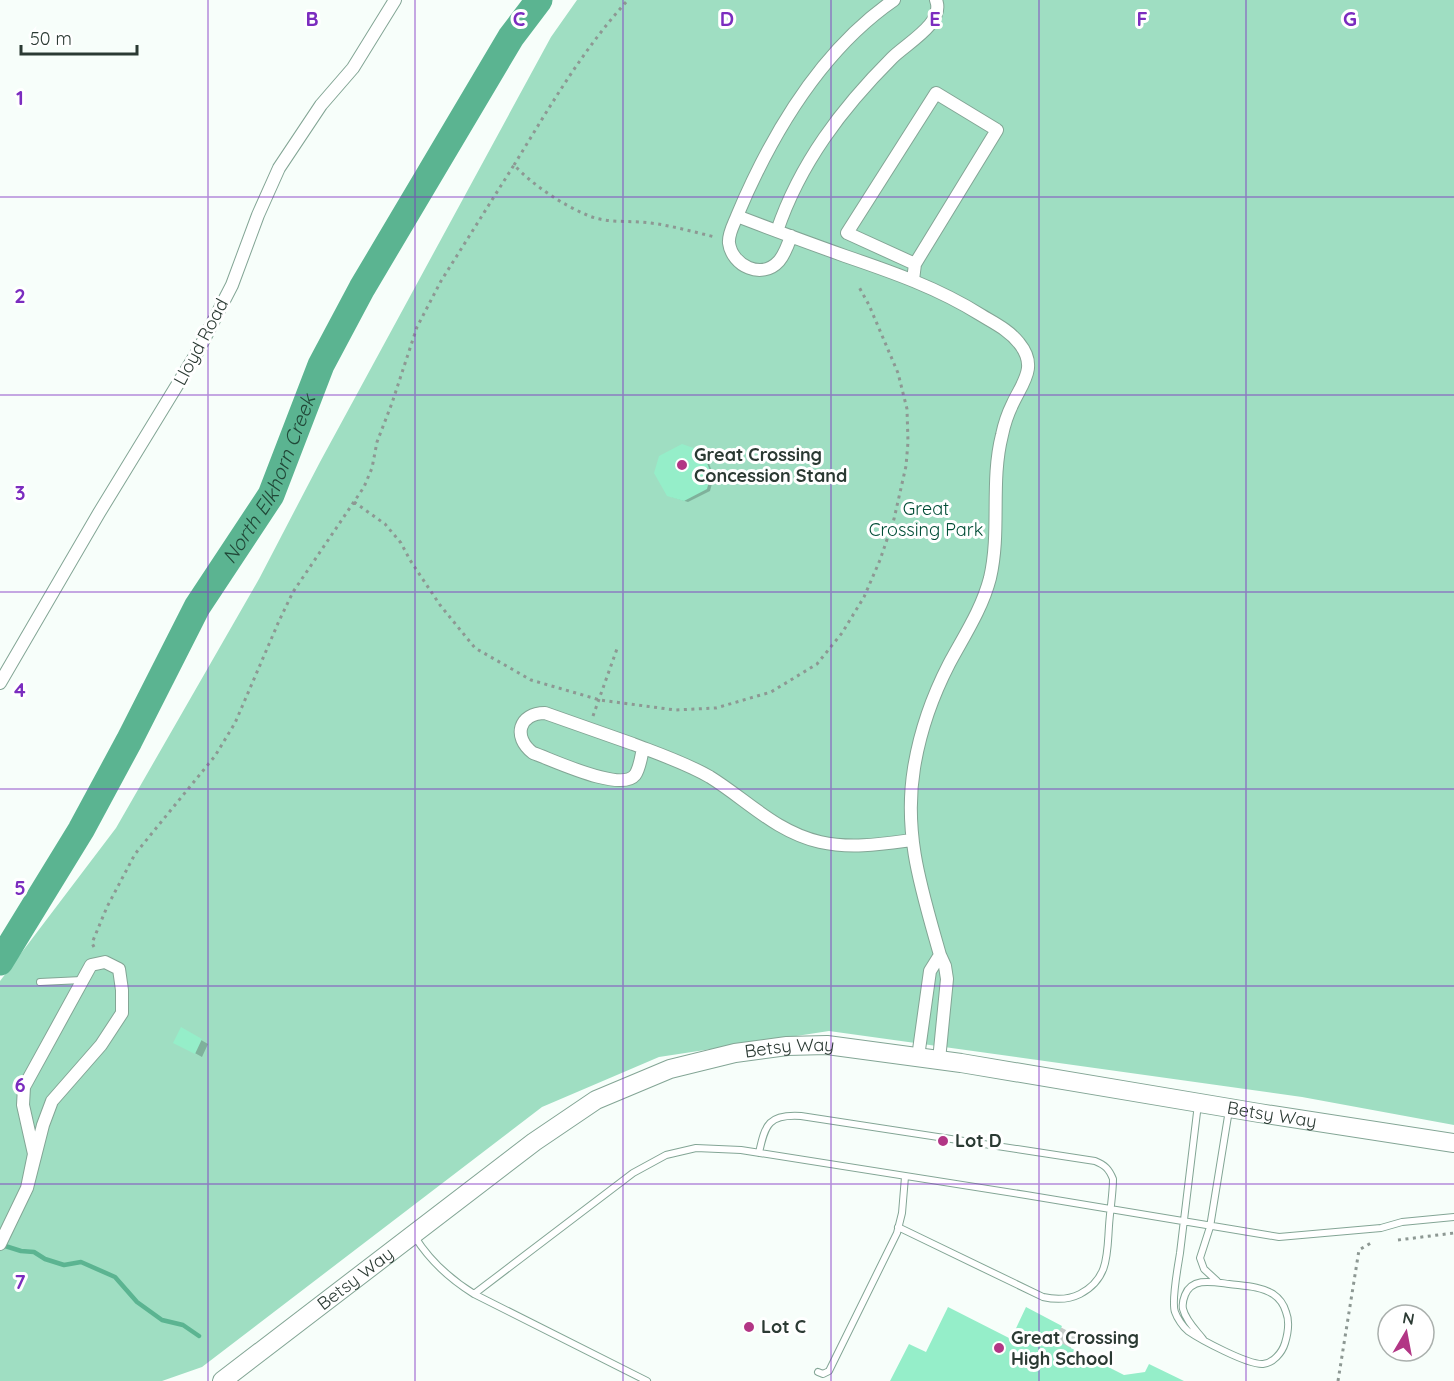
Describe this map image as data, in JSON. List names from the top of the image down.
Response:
{
  "streets": {
    "street": ["Lloyd Road", "Betsy Way"]
  },
  "water": ["North Elkhorn Creek"],
  "parks": ["Great Crossing Park"],
  "places": [
    "Great Crossing Concession Stand",
    "Lot D",
    "Lot C",
    "Great Crossing High School"
  ],
  "scale_bar": "50 m",
  "north": "top",
  "grid": {
    "columns": [
      "B",
      "C",
      "D",
      "E",
      "F",
      "G"
    ],
    "rows": [
      "1",
      "2",
      "3",
      "4",
      "5",
      "6",
      "7"
    ]
  }
}
